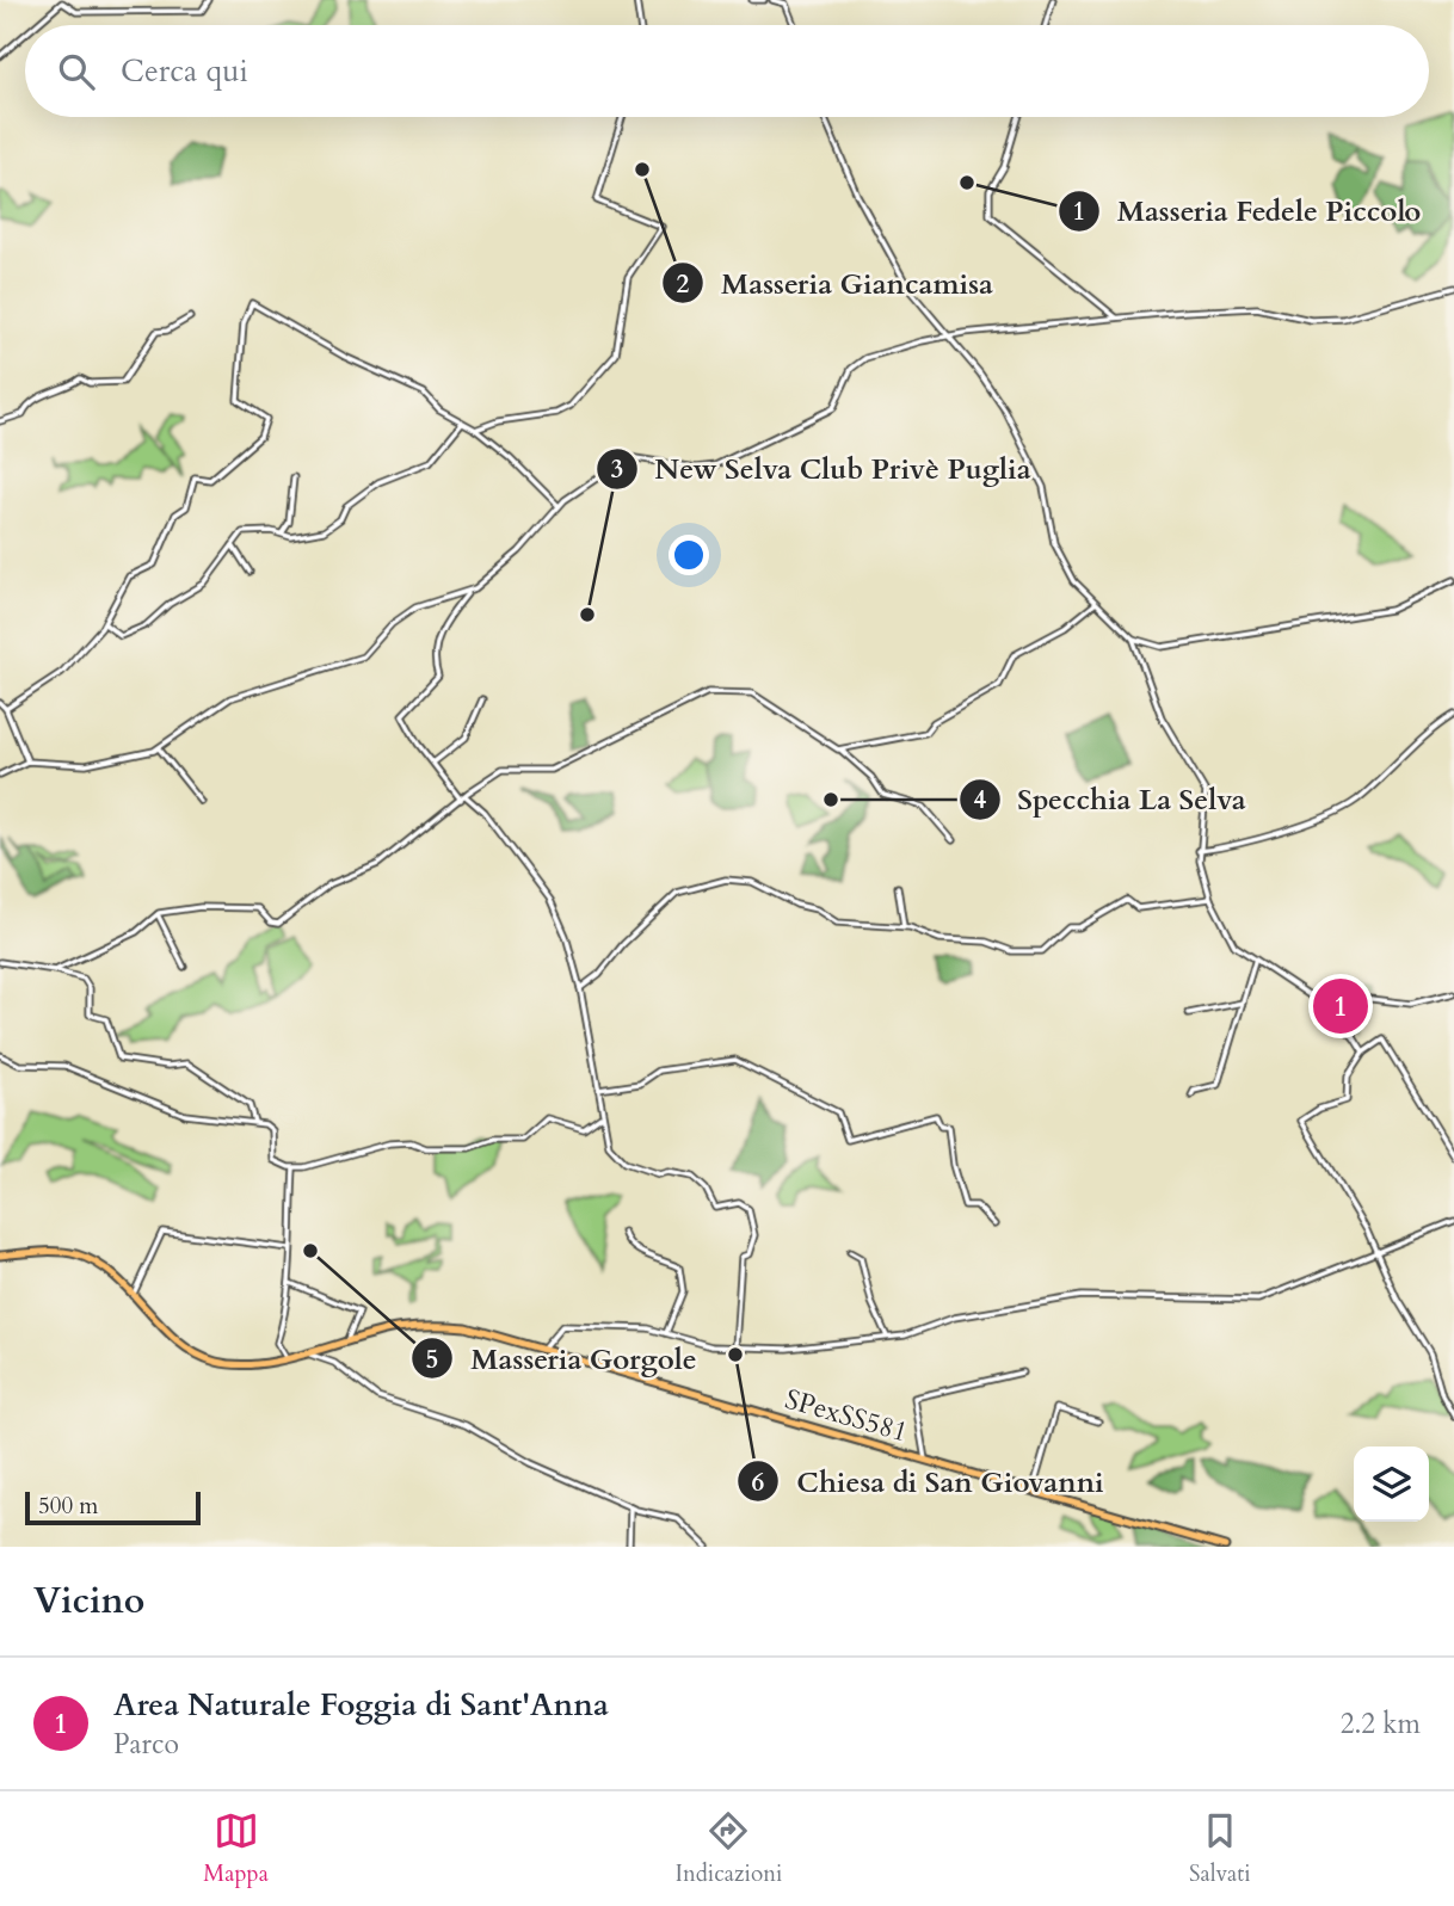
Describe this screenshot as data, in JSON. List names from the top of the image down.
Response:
{
  "streets": {
    "main road": ["SPexSS581"]
  },
  "places": [
    "Masseria Giancamisa",
    "Masseria Fedele Piccolo",
    "New Selva Club Privè Puglia",
    "Specchia La Selva",
    "Masseria Gorgole",
    "Chiesa di San Giovanni"
  ],
  "scale_bar": "500 m",
  "page": {
    "search": "Cerca qui",
    "pins": "1",
    "scale": "500 m",
    "heading": "Vicino",
    "list": [
      {
        "mark": "1",
        "name": "Area Naturale Foggia di Sant'Anna",
        "note": "Parco",
        "value": "2.2 km"
      }
    ],
    "nav": ["Mappa", "Indicazioni", "Salvati"]
  }
}
